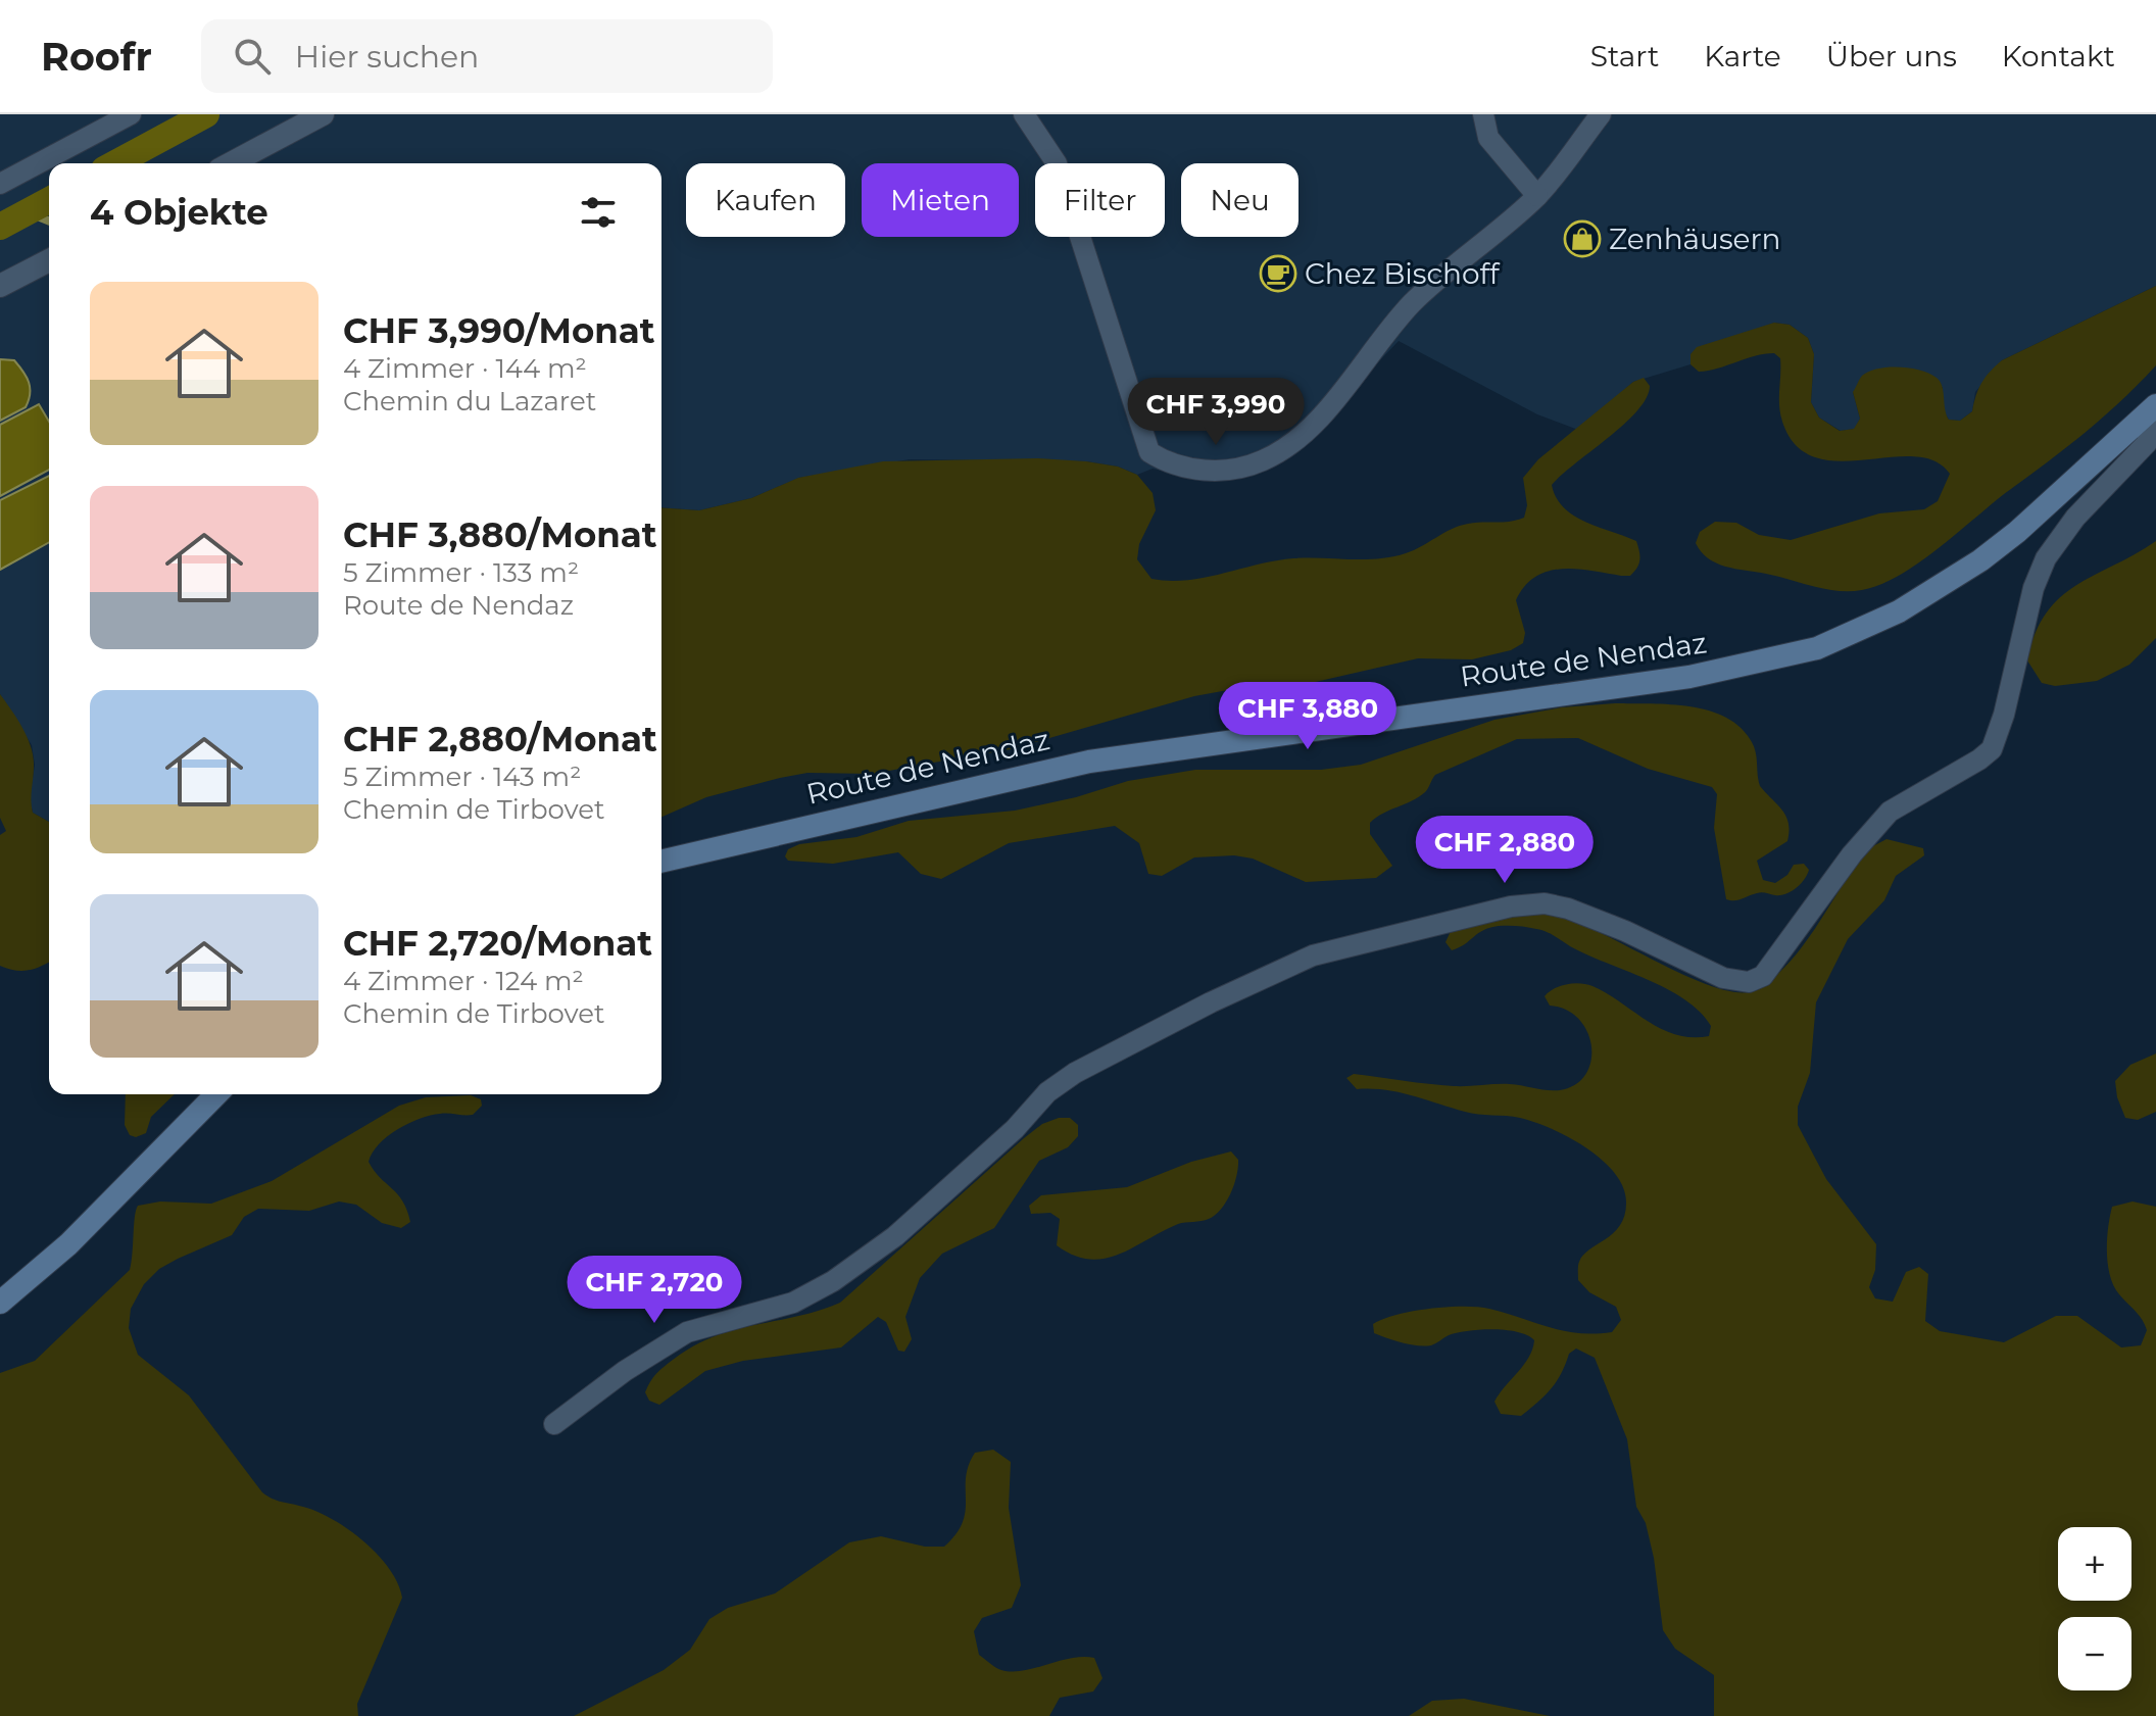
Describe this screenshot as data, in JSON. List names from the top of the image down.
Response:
{
  "streets": {
    "main road": ["Route de Nendaz"]
  },
  "places": {
    "shop": ["Zenhäusern"],
    "cafe": ["Chez Bischoff"]
  },
  "page": {
    "header": "Roofr",
    "search": "Hier suchen",
    "nav": [
      "Start",
      "Karte",
      "Über uns",
      "Kontakt"
    ],
    "chip": [
      "Kaufen",
      "Mieten",
      "Filter",
      "Neu"
    ],
    "heading": "4 Objekte",
    "list": [
      {
        "name": "CHF 3,990/Monat",
        "note": "4 Zimmer · 144 m² · Chemin du Lazaret"
      },
      {
        "name": "CHF 3,880/Monat",
        "note": "5 Zimmer · 133 m² · Route de Nendaz"
      },
      {
        "name": "CHF 2,880/Monat",
        "note": "5 Zimmer · 143 m² · Chemin de Tirbovet"
      },
      {
        "name": "CHF 2,720/Monat",
        "note": "4 Zimmer · 124 m² · Chemin de Tirbovet"
      }
    ],
    "price": [
      "CHF 3,990",
      "CHF 3,880",
      "CHF 2,880",
      "CHF 2,720"
    ],
    "map_buttons": ["+", "−"]
  }
}
